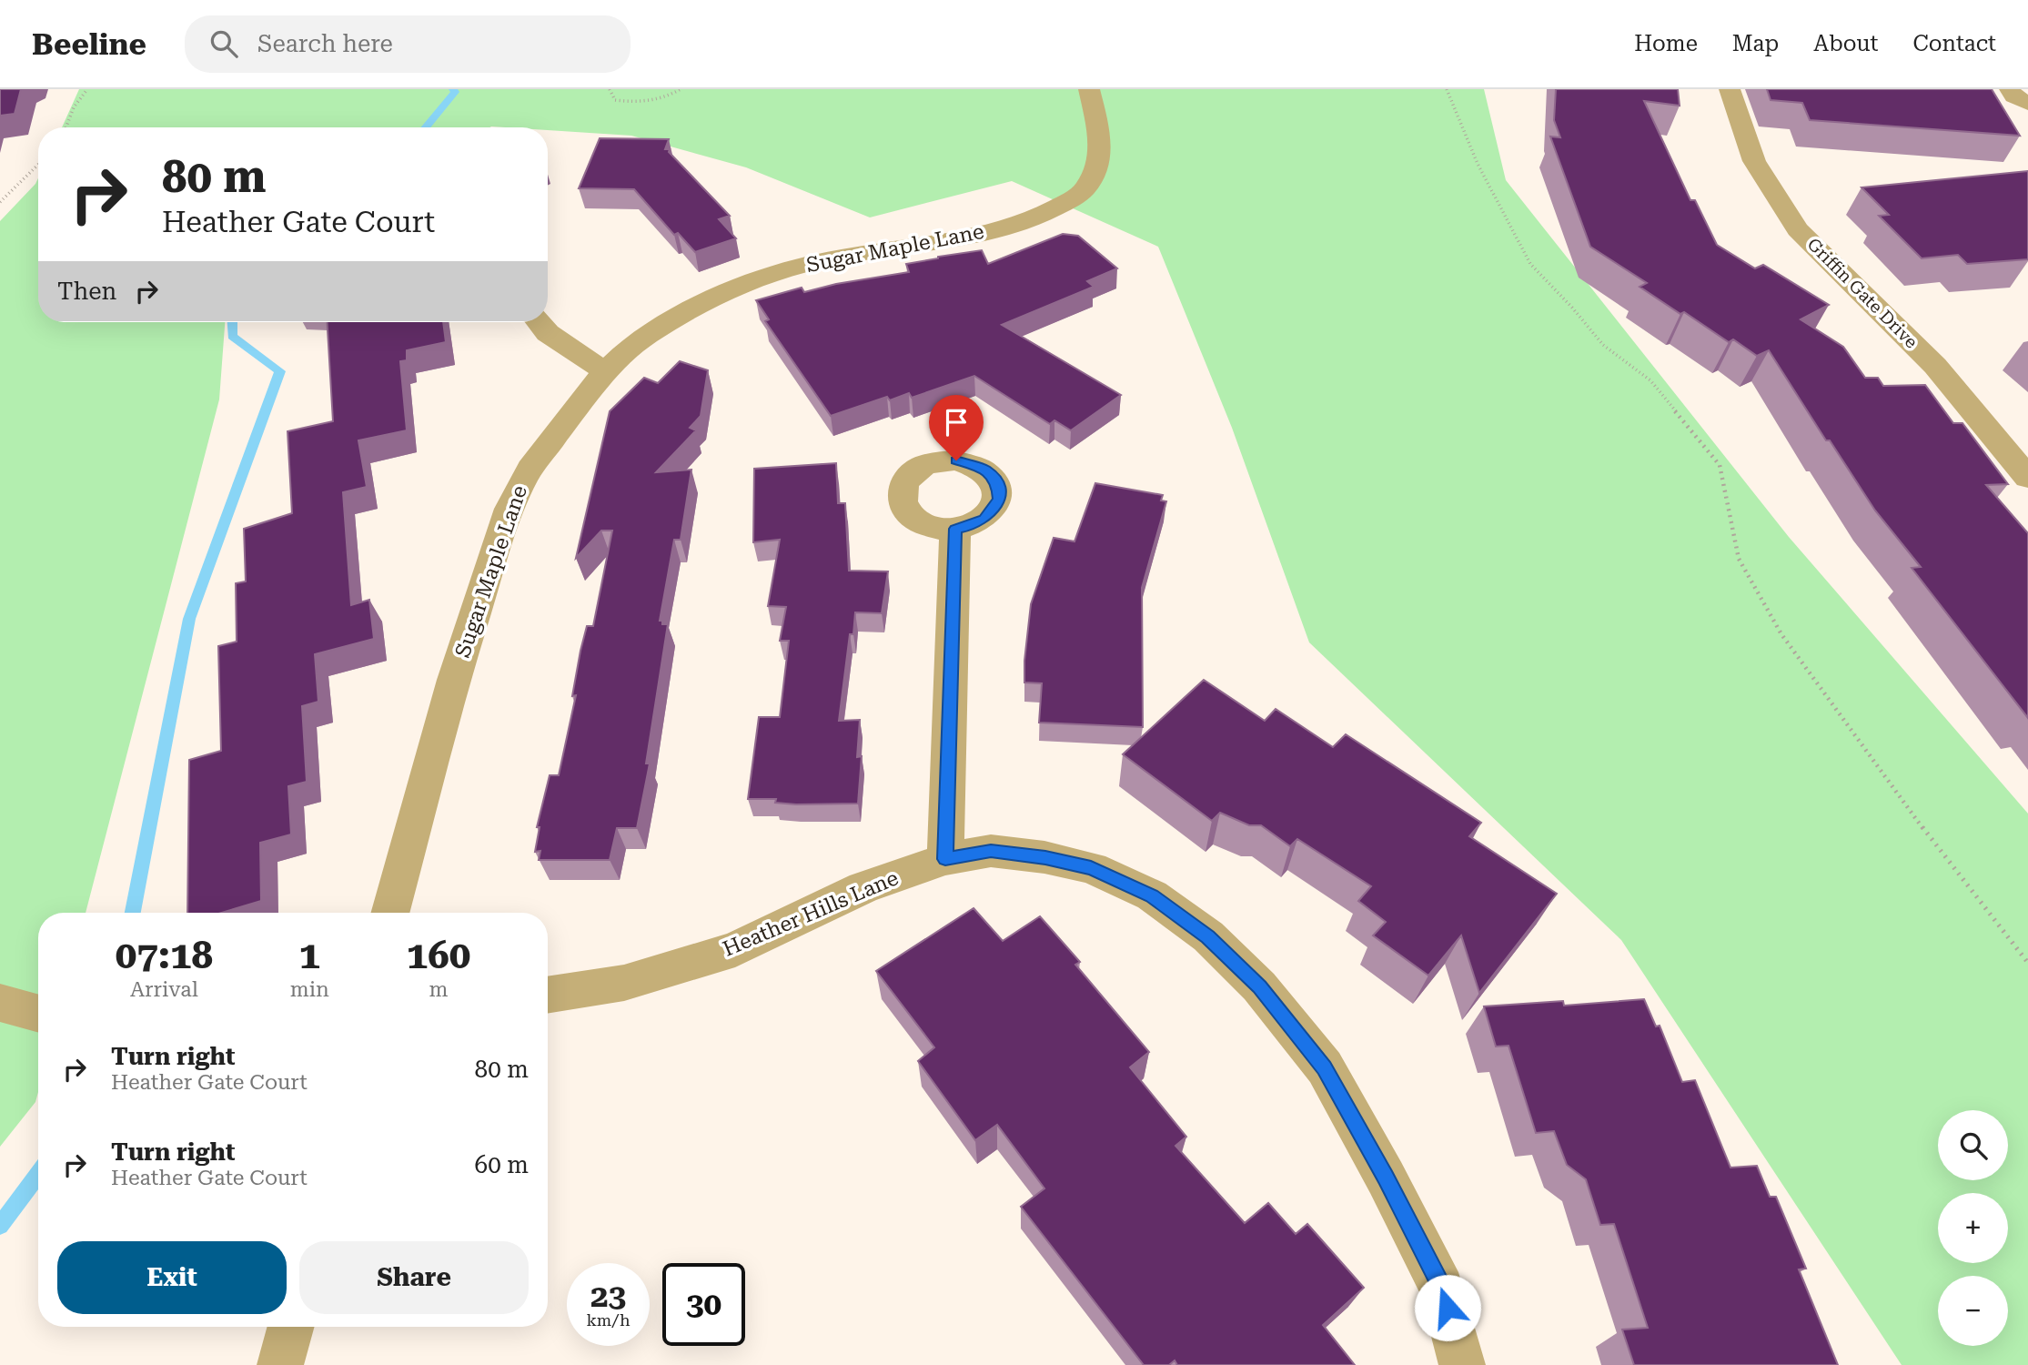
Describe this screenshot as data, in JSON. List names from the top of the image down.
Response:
{
  "streets": {
    "street": ["Sugar Maple Lane", "Griffin Gate Drive", "Heather Hills Lane"]
  },
  "page": {
    "header": "Beeline",
    "search": "Search here",
    "nav": [
      "Home",
      "Map",
      "About",
      "Contact"
    ],
    "turn": ["80 m", "Heather Gate Court"],
    "then": "Then",
    "eta": [
      "07:18",
      "Arrival",
      "1",
      "min",
      "160",
      "m"
    ],
    "list": [
      {
        "name": "Turn right",
        "note": "Heather Gate Court",
        "value": "80 m"
      },
      {
        "name": "Turn right",
        "note": "Heather Gate Court",
        "value": "60 m"
      }
    ],
    "map_buttons": ["+", "−"],
    "buttons": ["Exit", "Share"],
    "speed": "23 km/h",
    "limit": "30"
  }
}
